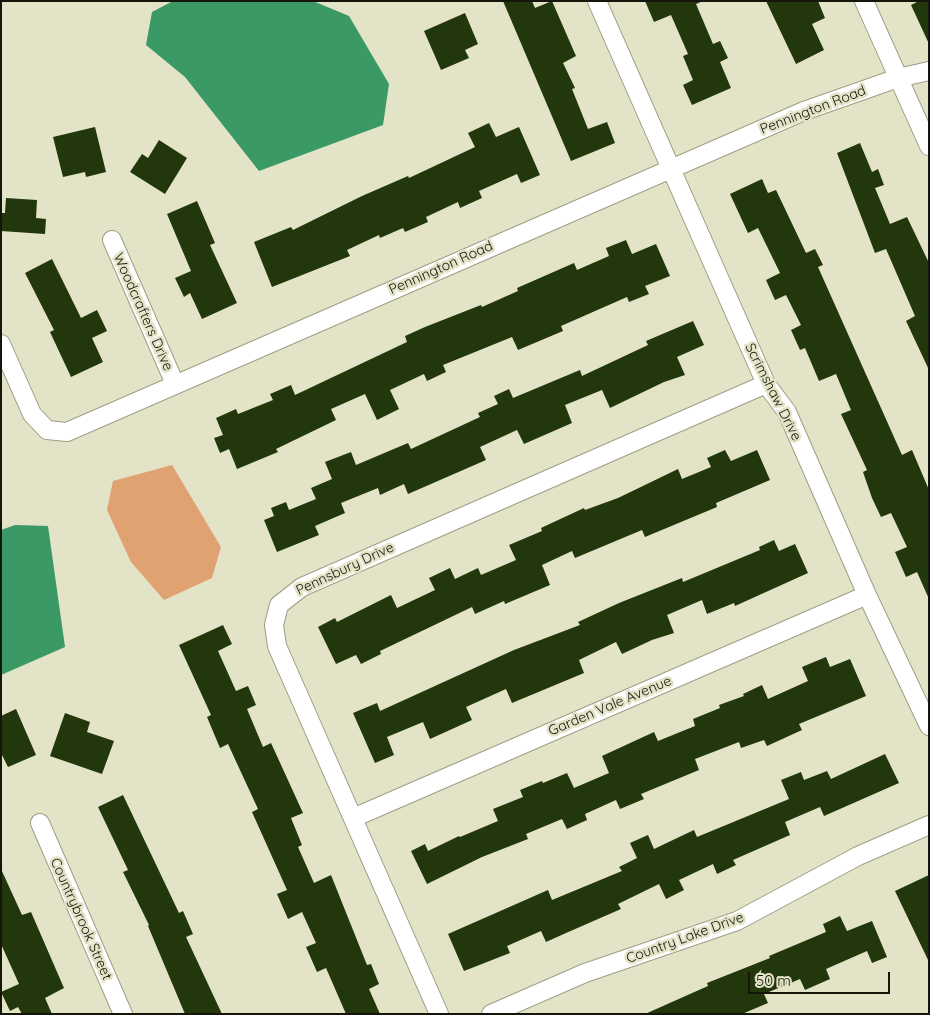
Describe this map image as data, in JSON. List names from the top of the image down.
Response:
{
  "streets": {
    "street": [
      "Pennington Road",
      "Woodcrafters Drive",
      "Scrimshaw Drive",
      "Pennsbury Drive",
      "Garden Vale Avenue",
      "Countrybrook Street",
      "Country Lake Drive"
    ]
  },
  "crossings": [
    ["Pennington Road", "Woodcrafters Drive"],
    ["Pennington Road", "Scrimshaw Drive"],
    ["Scrimshaw Drive", "Pennsbury Drive"],
    ["Scrimshaw Drive", "Garden Vale Avenue"],
    ["Pennsbury Drive", "Garden Vale Avenue"]
  ],
  "scale_bar": "50 m"
}
